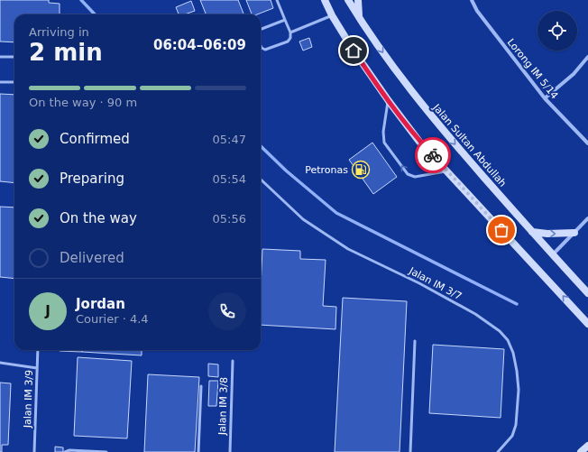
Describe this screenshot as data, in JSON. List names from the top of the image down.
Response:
{
  "streets": {
    "main road": ["Jalan Sultan Abdullah"],
    "street": ["Lorong IM 5/14"],
    "lane": ["Jalan IM 3/7", "Jalan IM 3/9", "Jalan IM 3/8"]
  },
  "places": {
    "fuel station": ["Petronas"]
  },
  "page": {
    "heading": ["2 min", "Arriving in", "06:04–06:09"],
    "panel": ["Jordan", "Courier · 4.4"],
    "bar": "On the way · 90 m",
    "list": [
      ["Confirmed", "05:47"],
      ["Preparing", "05:54"],
      ["On the way", "05:56"],
      "Delivered"
    ],
    "round": "J"
  }
}
